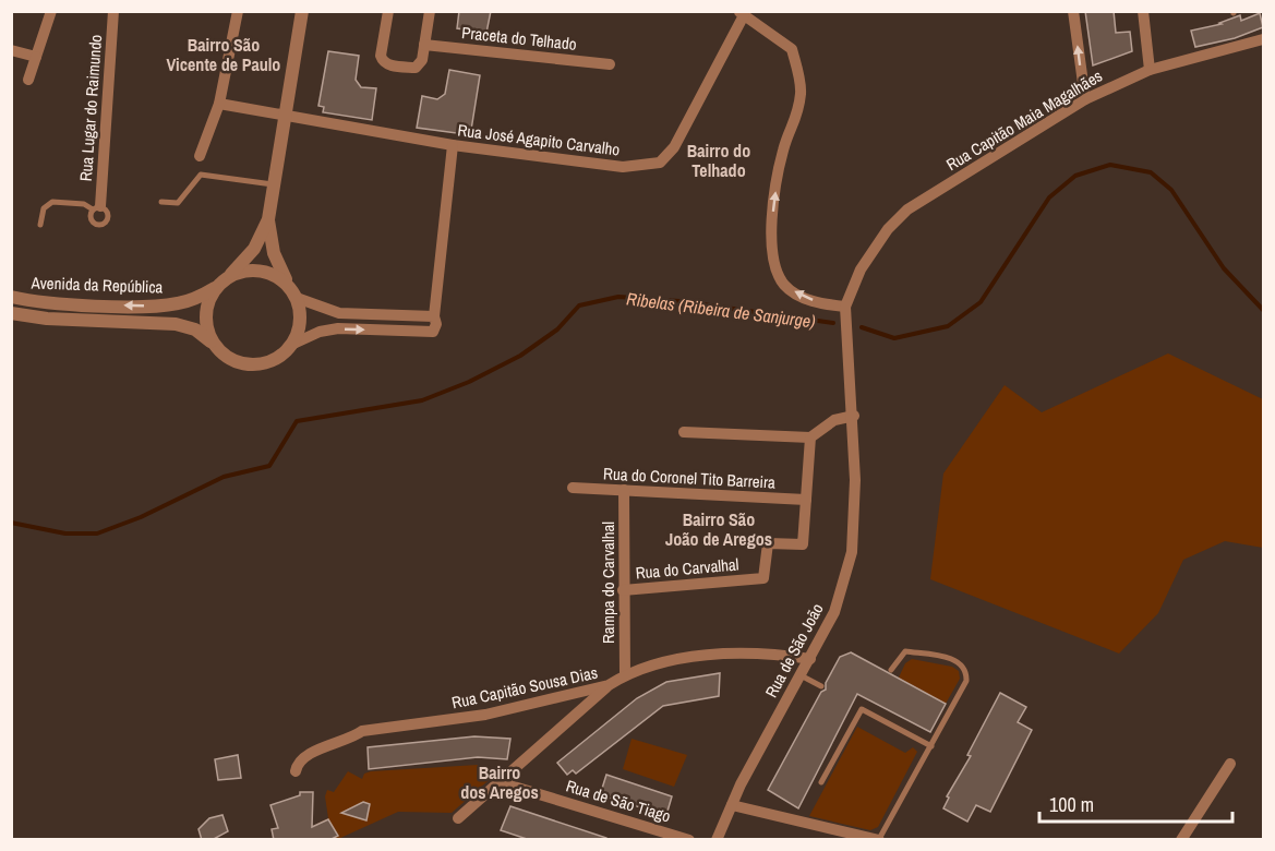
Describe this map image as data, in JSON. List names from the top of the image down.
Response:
{
  "streets": {
    "street": [
      "Praceta do Telhado",
      "Rua Lugar do Raimundo",
      "Rua Capitão Maia Magalhães",
      "Rua José Agapito Carvalho",
      "Avenida da República",
      "Rua do Coronel Tito Barreira",
      "Rua do Carvalhal",
      "Rampa do Carvalhal",
      "Rua de São João",
      "Rua Capitão Sousa Dias",
      "Rua de São Tiago"
    ]
  },
  "crossings": [
    ["Rua Capitão Maia Magalhães", "Rua de São João"],
    ["Rua do Coronel Tito Barreira", "Rua do Carvalhal"],
    ["Rua do Coronel Tito Barreira", "Rampa do Carvalhal"],
    ["Rua do Carvalhal", "Rampa do Carvalhal"],
    ["Rampa do Carvalhal", "Rua Capitão Sousa Dias"],
    ["Rua de São João", "Rua Capitão Sousa Dias"]
  ],
  "districts": [
    "Bairro São Vicente de Paulo",
    "Bairro do Telhado",
    "Bairro São João de Aregos",
    "Bairro dos Aregos"
  ],
  "water": ["Ribelas (Ribeira de Sanjurge)"],
  "scale_bar": "100 m"
}
